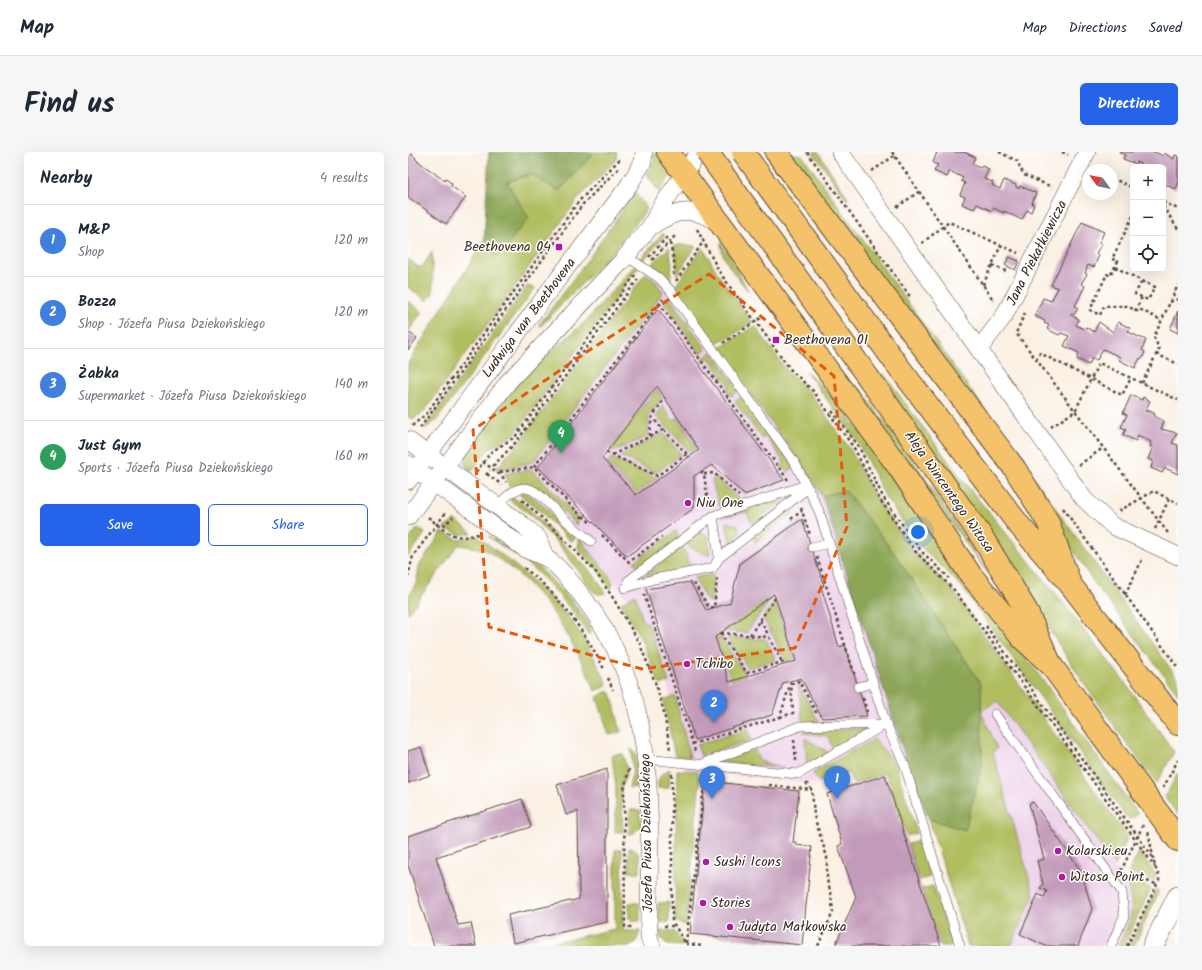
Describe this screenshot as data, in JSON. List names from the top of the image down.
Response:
{
  "streets": {
    "main road": ["Aleja Wincentego Witosa"],
    "street": ["Jana Piekałkiewicza", "Ludwiga van Beethovena", "Józefa Piusa Dziekońskiego"]
  },
  "crossings": [
    ["Ludwiga van Beethovena", "Józefa Piusa Dziekońskiego"]
  ],
  "places": {
    "transit": ["Beethovena 04", "Beethovena 01"],
    "other": [
      "Niu One",
      "Tchibo",
      "Kolarski.eu",
      "Sushi Icons",
      "Witosa Point",
      "Stories",
      "Judyta Małkowska"
    ]
  },
  "north": "top left",
  "page": {
    "header": "Map",
    "nav": ["Map", "Directions", "Saved"],
    "title": "Find us",
    "buttons": [
      "Directions",
      ["Save", "Share"]
    ],
    "heading": ["Nearby", "4 results"],
    "map_buttons": ["+", "−"],
    "list": [
      {
        "mark": "1",
        "name": "M&P",
        "note": "Shop",
        "value": "120 m"
      },
      {
        "mark": "2",
        "name": "Bozza",
        "note": "Shop · Józefa Piusa Dziekońskiego",
        "value": "120 m"
      },
      {
        "mark": "3",
        "name": "Żabka",
        "note": "Supermarket · Józefa Piusa Dziekońskiego",
        "value": "140 m"
      },
      {
        "mark": "4",
        "name": "Just Gym",
        "note": "Sports · Józefa Piusa Dziekońskiego",
        "value": "160 m"
      }
    ],
    "pins": [
      "4",
      "2",
      "1",
      "3"
    ]
  }
}
